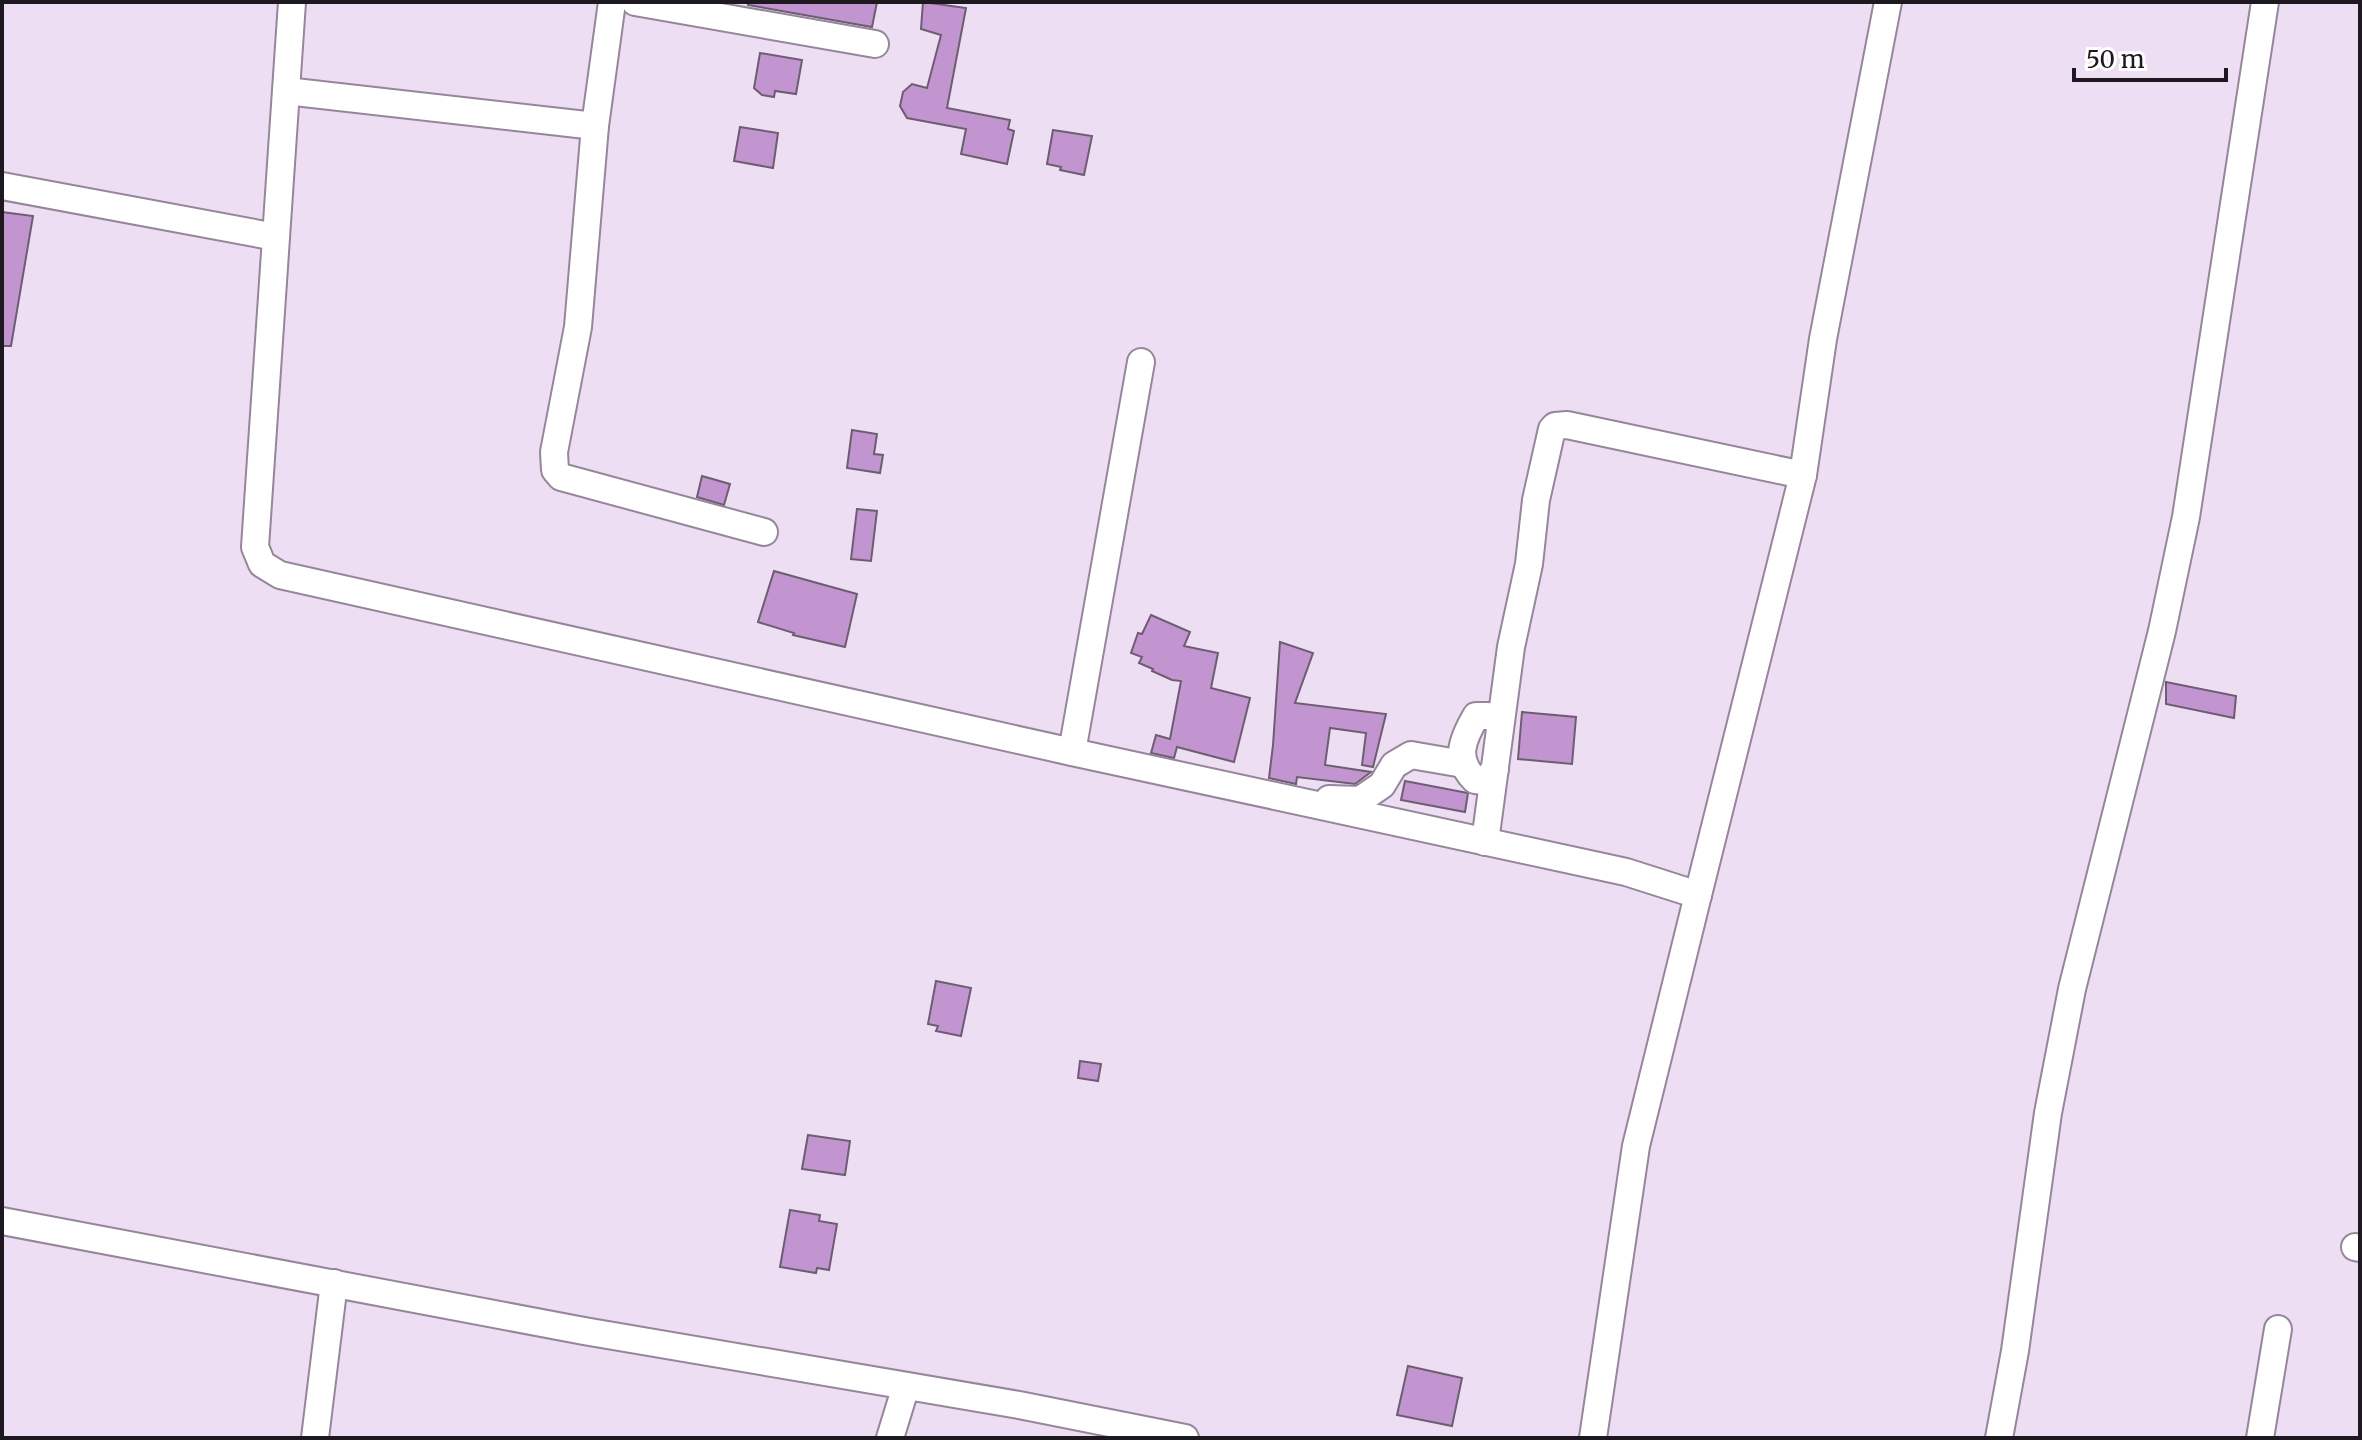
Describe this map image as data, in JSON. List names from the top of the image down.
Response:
{
  "scale_bar": "50 m"
}
